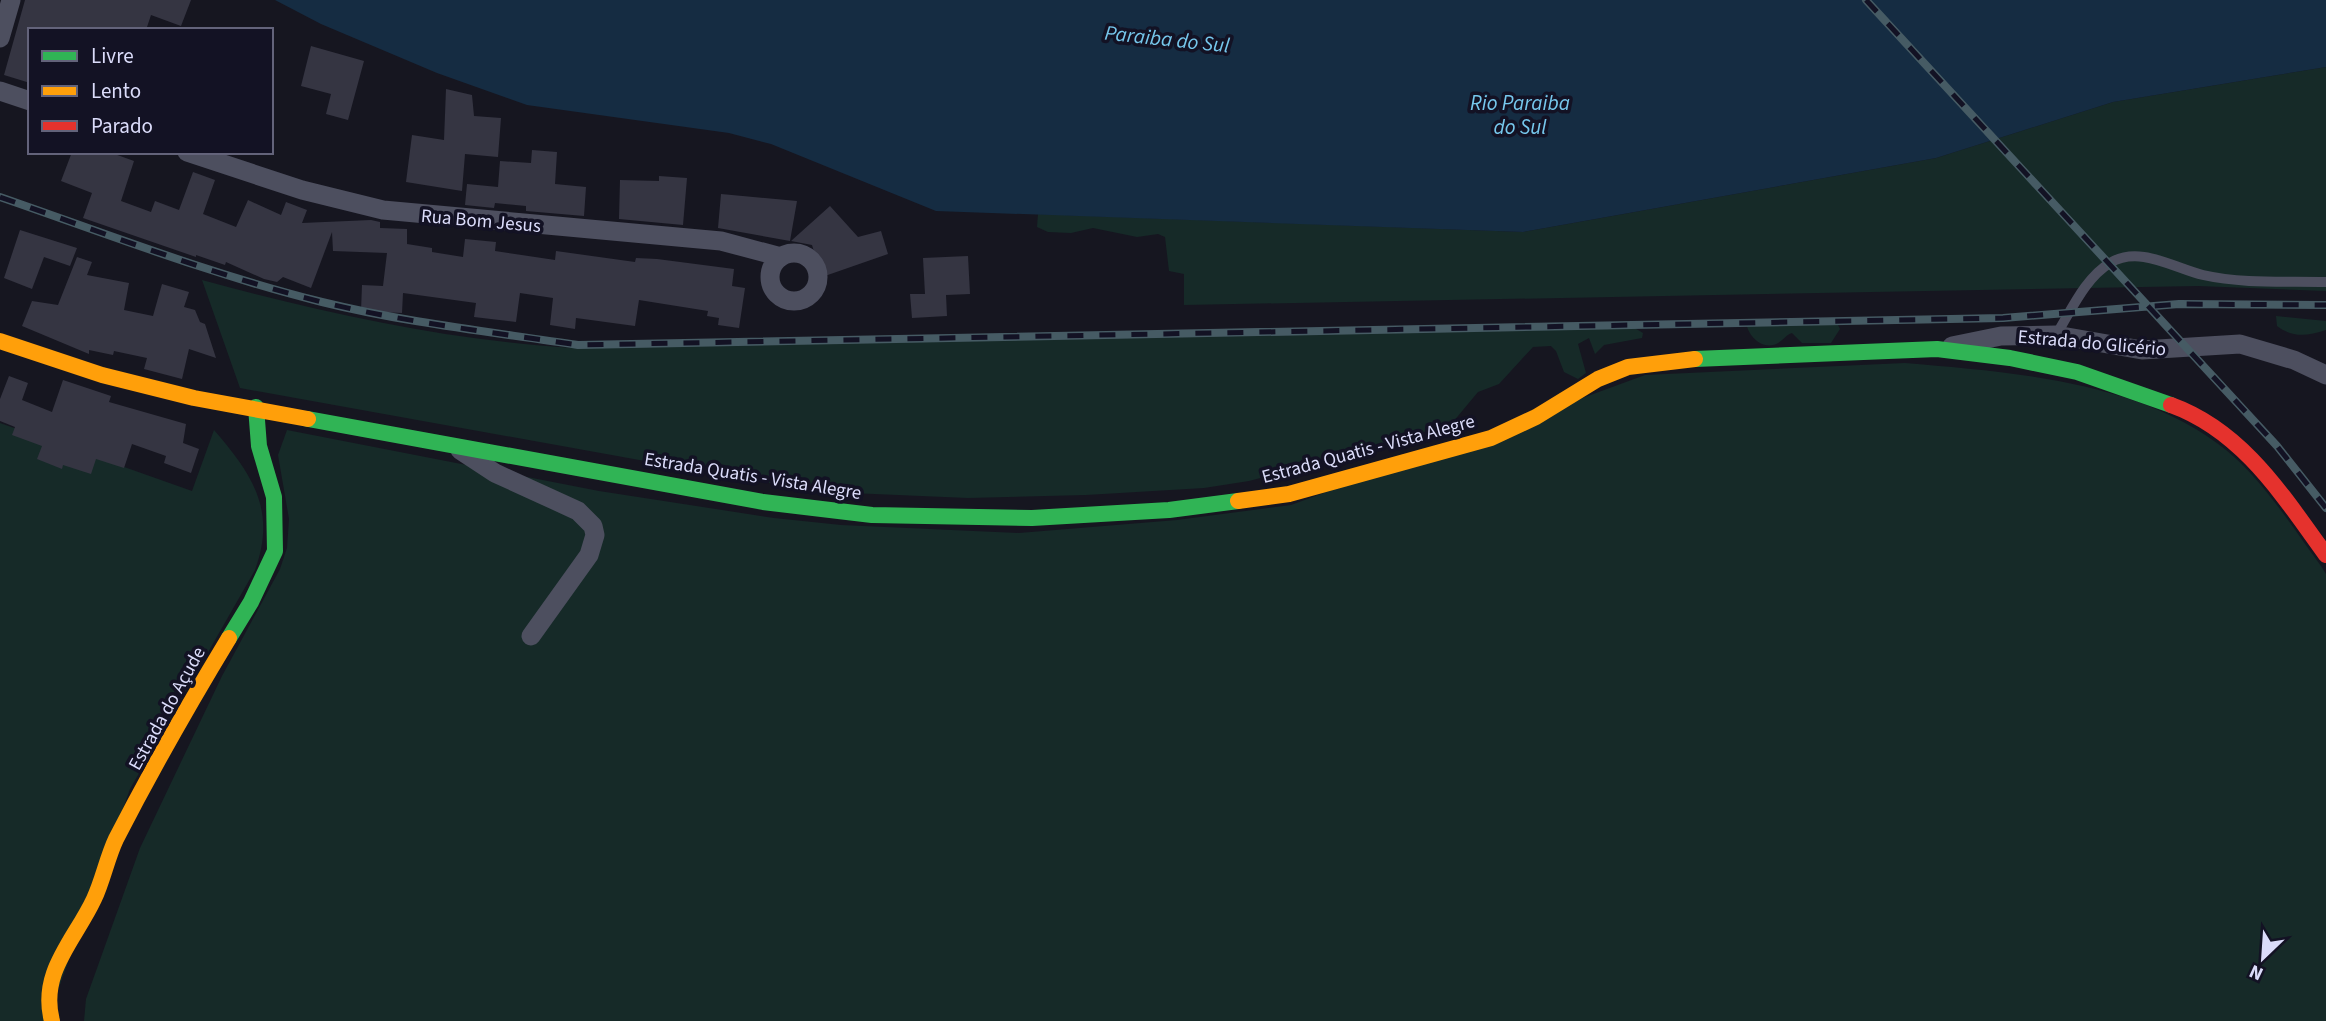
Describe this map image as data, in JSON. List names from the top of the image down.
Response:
{
  "streets": {
    "street": [
      "Rua Bom Jesus",
      "Estrada do Glicério",
      "Estrada Quatis - Vista Alegre",
      "Estrada do Açude"
    ]
  },
  "crossings": [
    ["Estrada do Glicério", "Estrada Quatis - Vista Alegre"],
    ["Estrada Quatis - Vista Alegre", "Estrada do Açude"]
  ],
  "water": ["Paraiba do Sul", "Rio Paraiba do Sul"],
  "legend": ["Livre", "Lento", "Parado"],
  "north": "bottom left"
}
